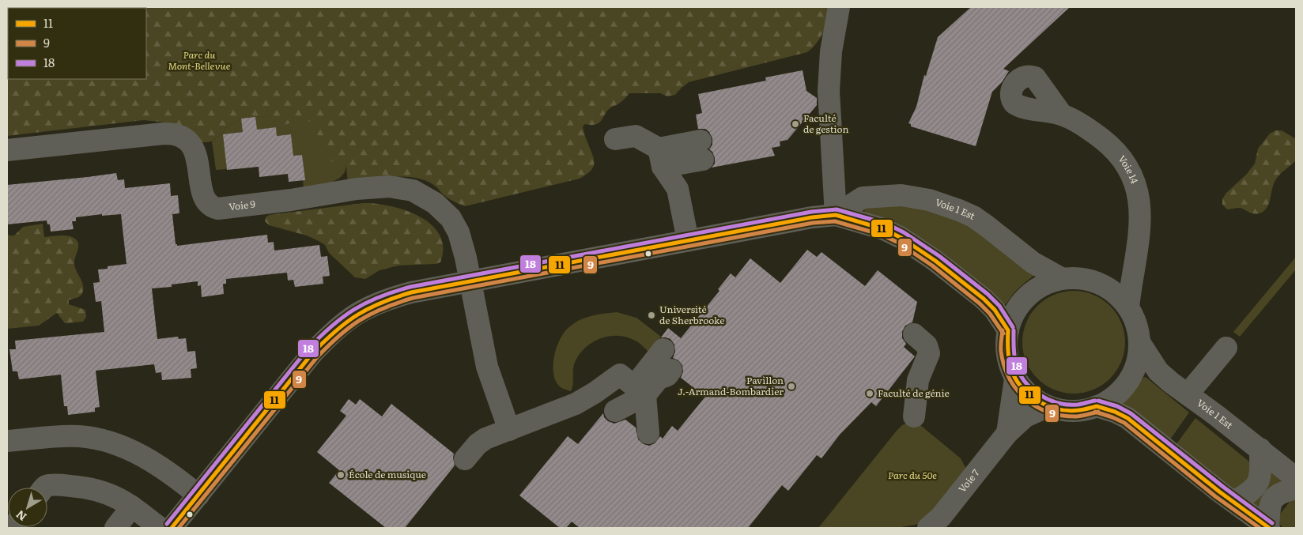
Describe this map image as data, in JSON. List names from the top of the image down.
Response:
{
  "streets": {
    "lane": [
      "Voie 14",
      "Voie 9",
      "Voie 1 Est",
      "Voie 7"
    ]
  },
  "crossings": [
    ["Voie 14", "Voie 1 Est"],
    ["Voie 14", "Voie 7"],
    ["Voie 1 Est", "Voie 7"]
  ],
  "parks": ["Parc du Mont-Bellevue", "Parc du 50e"],
  "places": [
    "Faculté de gestion",
    "Université de Sherbrooke",
    "Pavillon J.-Armand-Bombardier",
    "Faculté de génie",
    "École de musique"
  ],
  "lines": ["transit line 18", "transit line 11", "transit line 9"],
  "legend": ["11", "9", "18"],
  "north": "bottom left"
}
